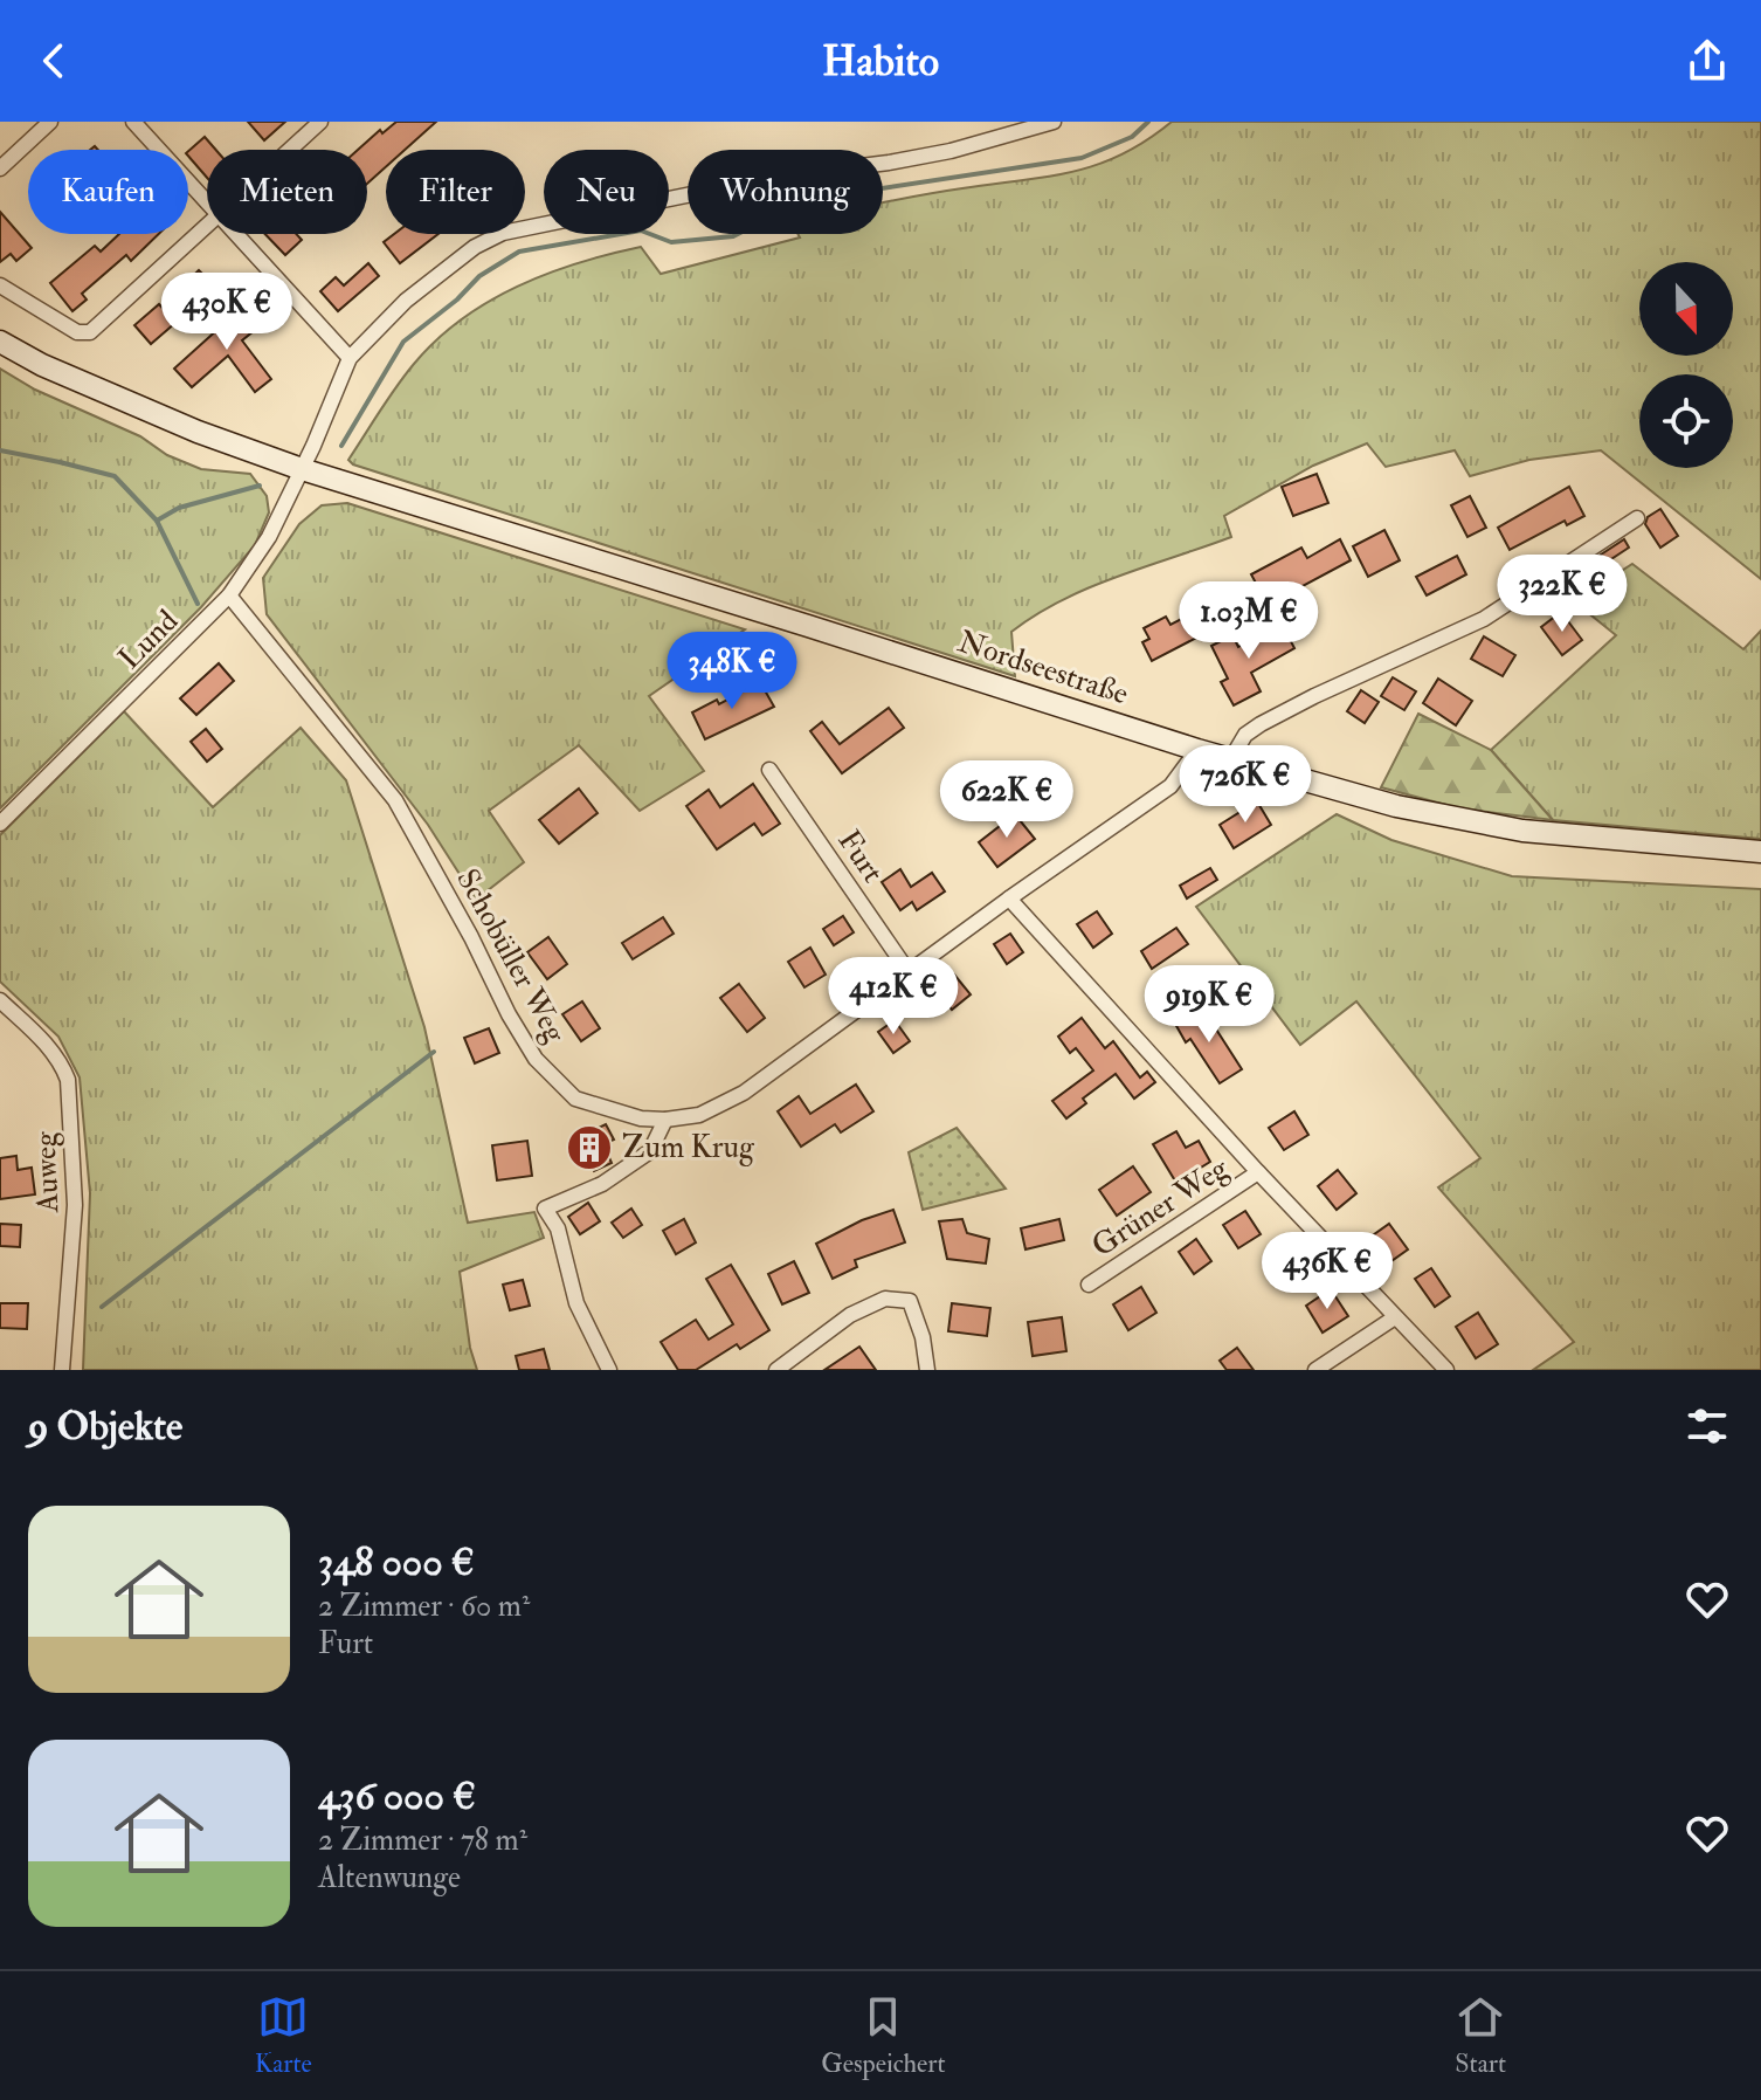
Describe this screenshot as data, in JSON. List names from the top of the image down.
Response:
{
  "streets": {
    "main road": ["Nordseestraße"],
    "street": [
      "Lund",
      "Furt",
      "Schobüller Weg",
      "Auweg",
      "Grüner Weg"
    ]
  },
  "crossings": [
    ["Lund", "Nordseestraße"],
    ["Lund", "Schobüller Weg"],
    ["Nordseestraße", "Schobüller Weg"],
    ["Furt", "Schobüller Weg"],
    ["Schobüller Weg", "Grüner Weg"]
  ],
  "places": {
    "building": ["Zum Krug"]
  },
  "north": "bottom",
  "page": {
    "header": "Habito",
    "chip": [
      "Kaufen",
      "Mieten",
      "Filter",
      "Neu",
      "Wohnung"
    ],
    "price": [
      "430K €",
      "322K €",
      "1.03M €",
      "348K €",
      "726K €",
      "622K €",
      "412K €",
      "919K €",
      "436K €"
    ],
    "heading": "9 Objekte",
    "list": [
      {
        "name": "348 000 €",
        "note": "2 Zimmer · 60 m² · Furt"
      },
      {
        "name": "436 000 €",
        "note": "2 Zimmer · 78 m² · Altenwunge"
      }
    ],
    "tabs": ["Karte", "Gespeichert", "Start"]
  }
}
